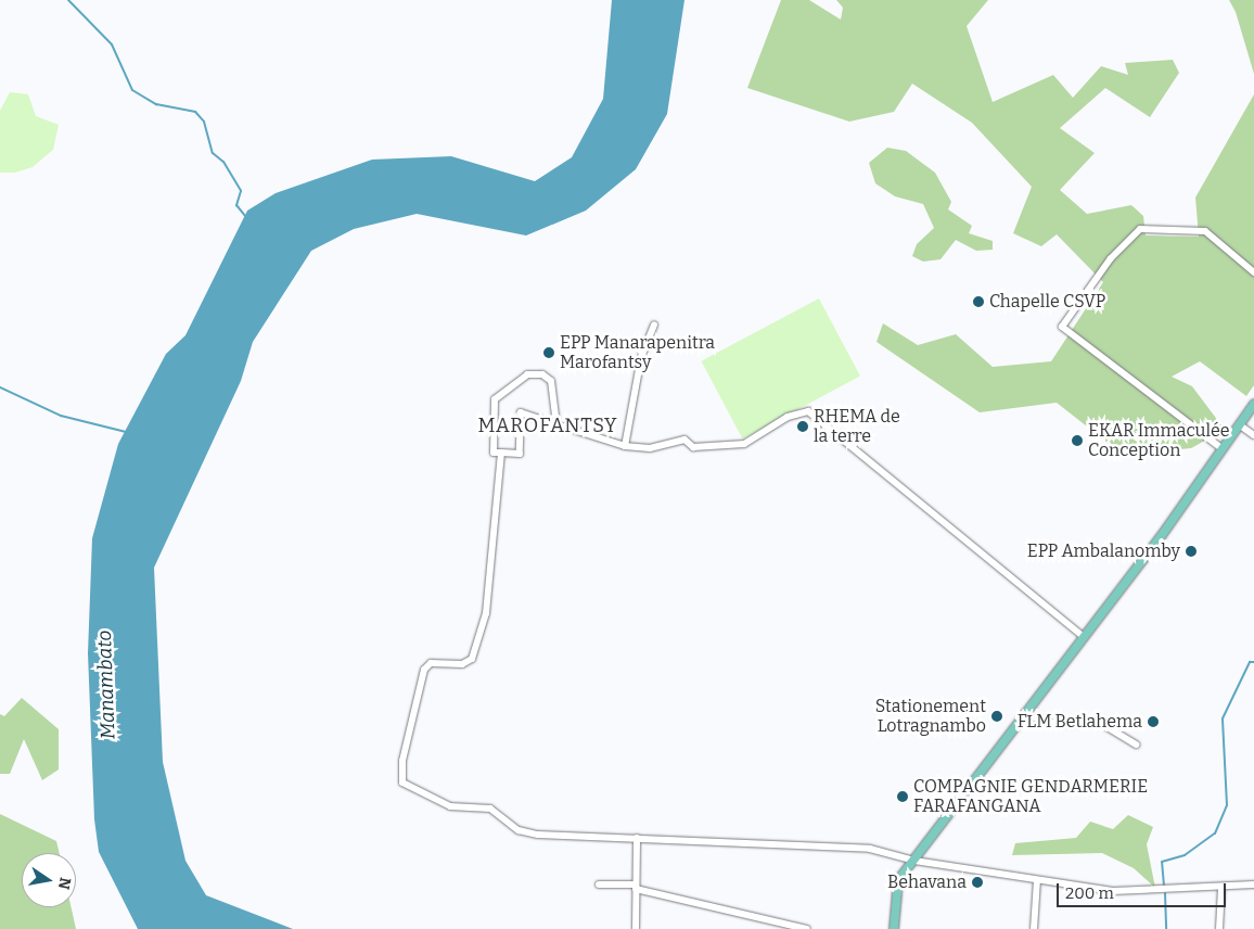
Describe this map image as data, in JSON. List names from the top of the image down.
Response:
{
  "districts": ["MAROFANTSY"],
  "water": ["Manambato"],
  "places": [
    "Chapelle CSVP",
    "EPP Manarapenitra Marofantsy",
    "RHEMA de la terre",
    "EKAR Immaculée Conception",
    "EPP Ambalanomby",
    "Stationement Lotragnambo",
    "FLM Betlahema",
    "COMPAGNIE GENDARMERIE FARAFANGANA",
    "Behavana"
  ],
  "scale_bar": "200 m",
  "north": "right"
}
